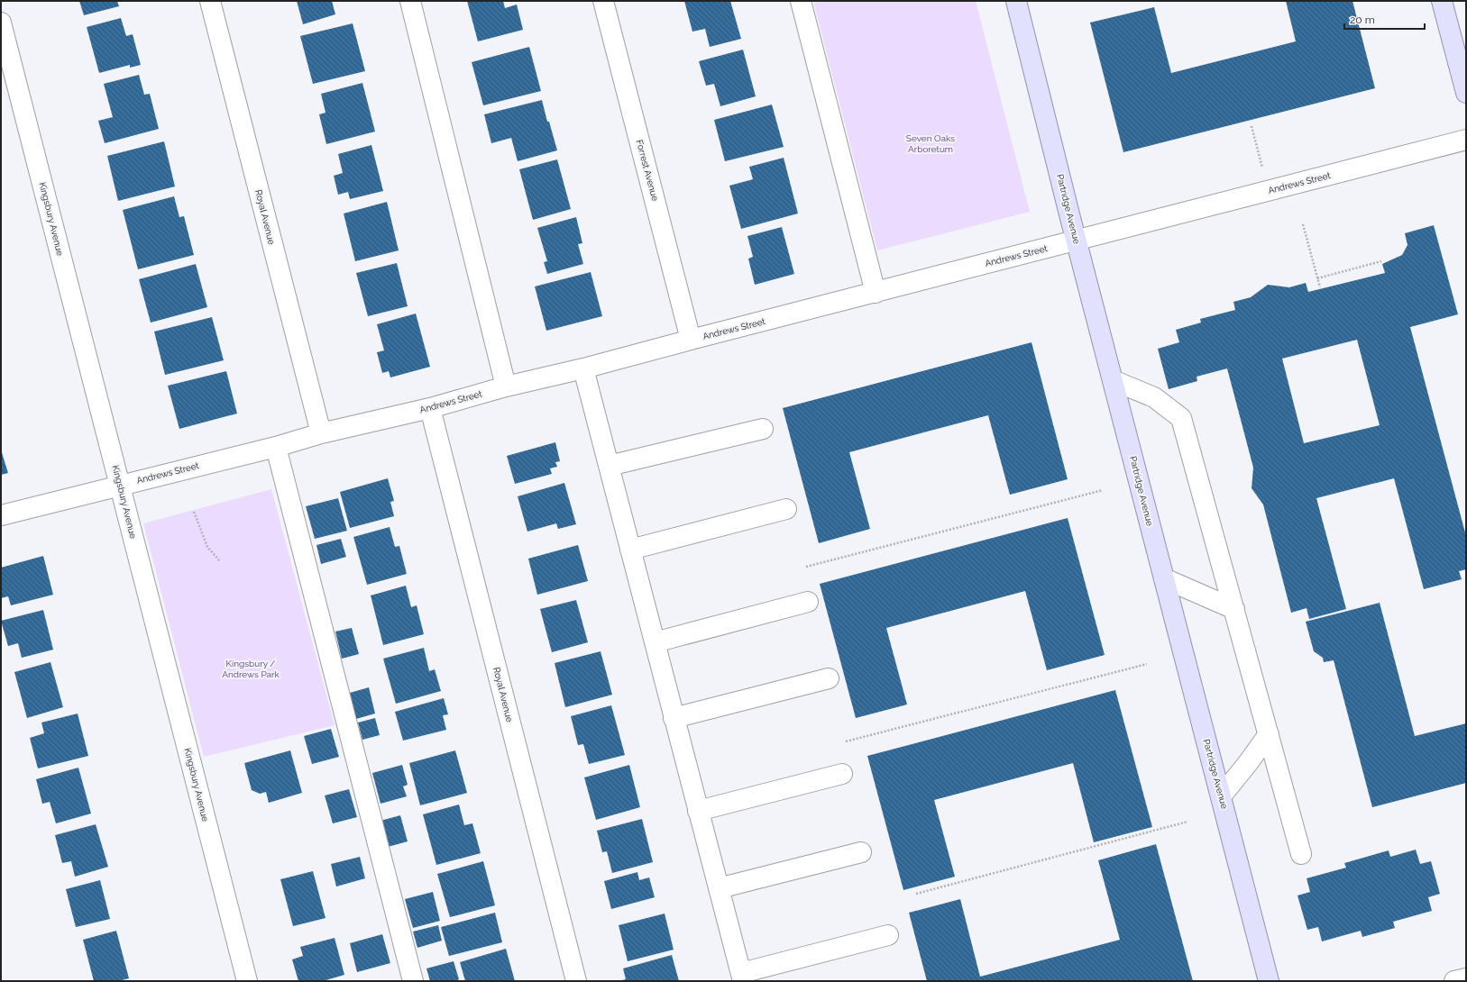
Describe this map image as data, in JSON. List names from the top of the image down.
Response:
{
  "streets": {
    "main road": ["Partridge Avenue"],
    "street": [
      "Forrest Avenue",
      "Andrews Street",
      "Royal Avenue",
      "Kingsbury Avenue"
    ]
  },
  "crossings": [
    ["Forrest Avenue", "Andrews Street"],
    ["Andrews Street", "Partridge Avenue"],
    ["Andrews Street", "Royal Avenue"],
    ["Andrews Street", "Kingsbury Avenue"]
  ],
  "parks": ["Seven Oaks Arboretum", "Kingsbury / Andrews Park"],
  "scale_bar": "20 m"
}
